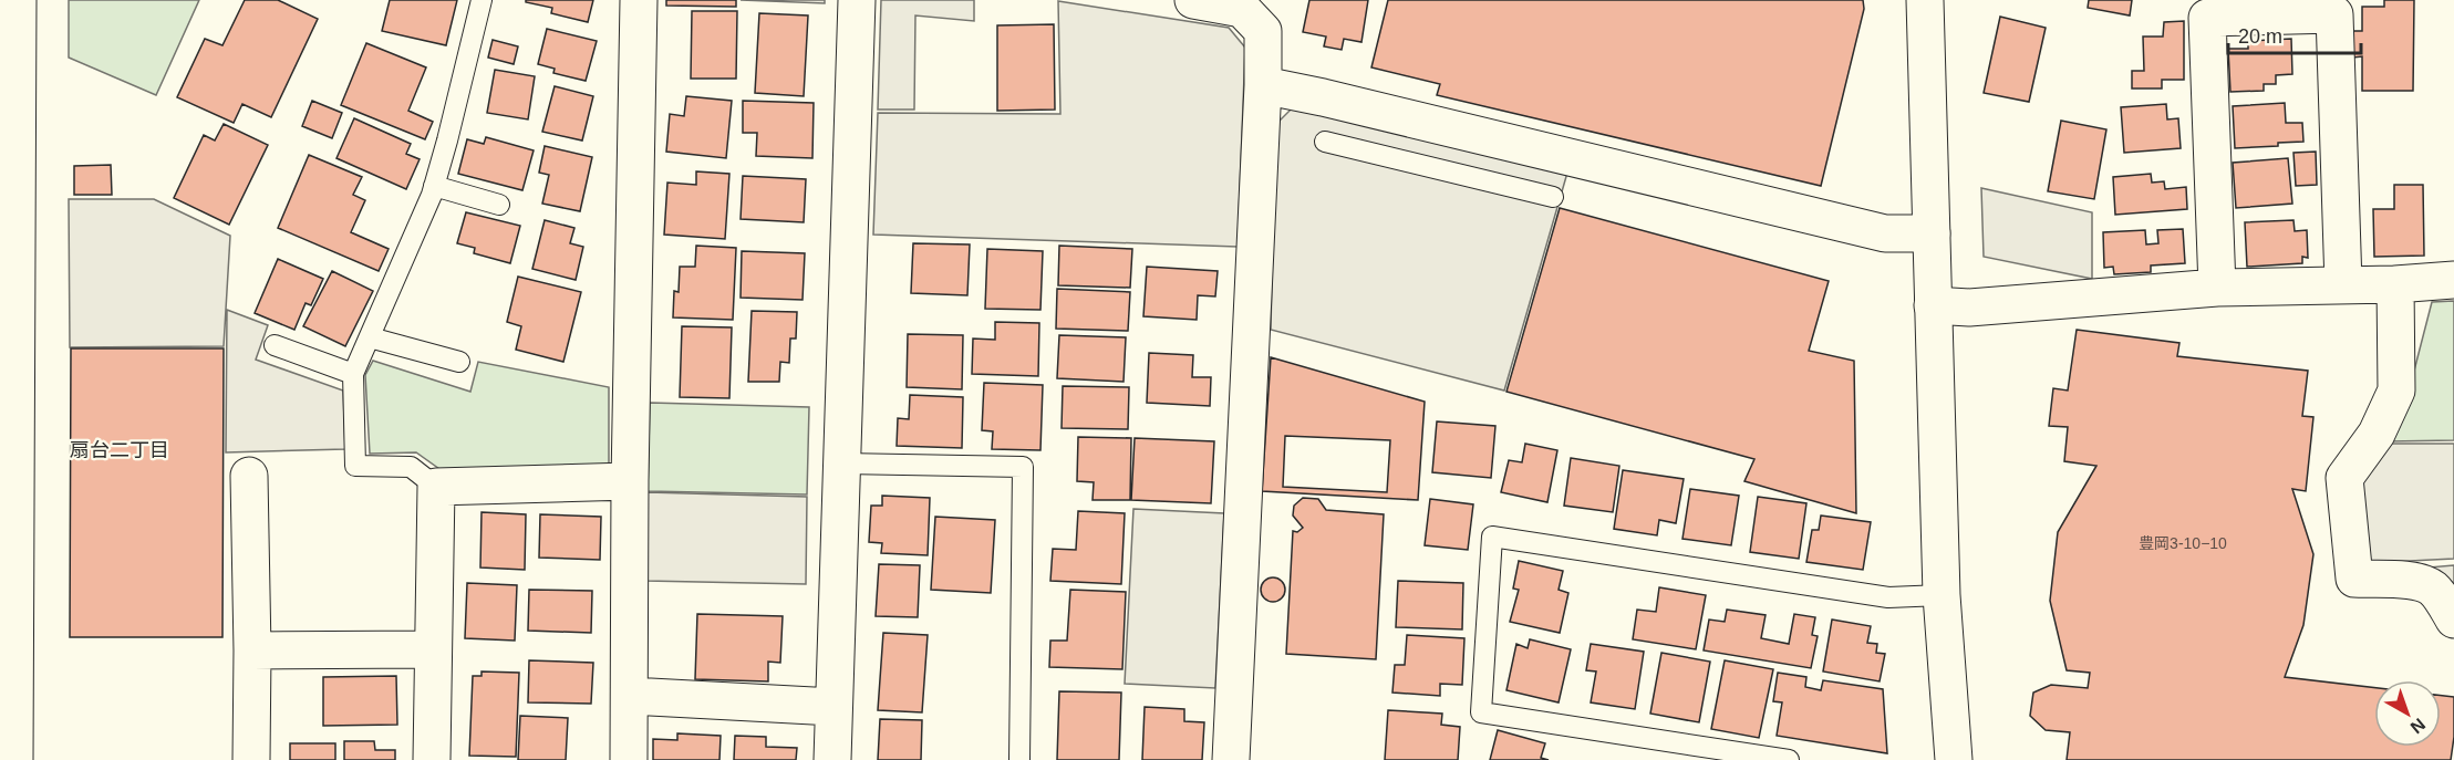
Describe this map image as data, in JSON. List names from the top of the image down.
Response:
{
  "districts": ["扇台二丁目"],
  "house_numbers": ["豊岡3-10−10"],
  "scale_bar": "20 m",
  "north": "bottom right"
}
